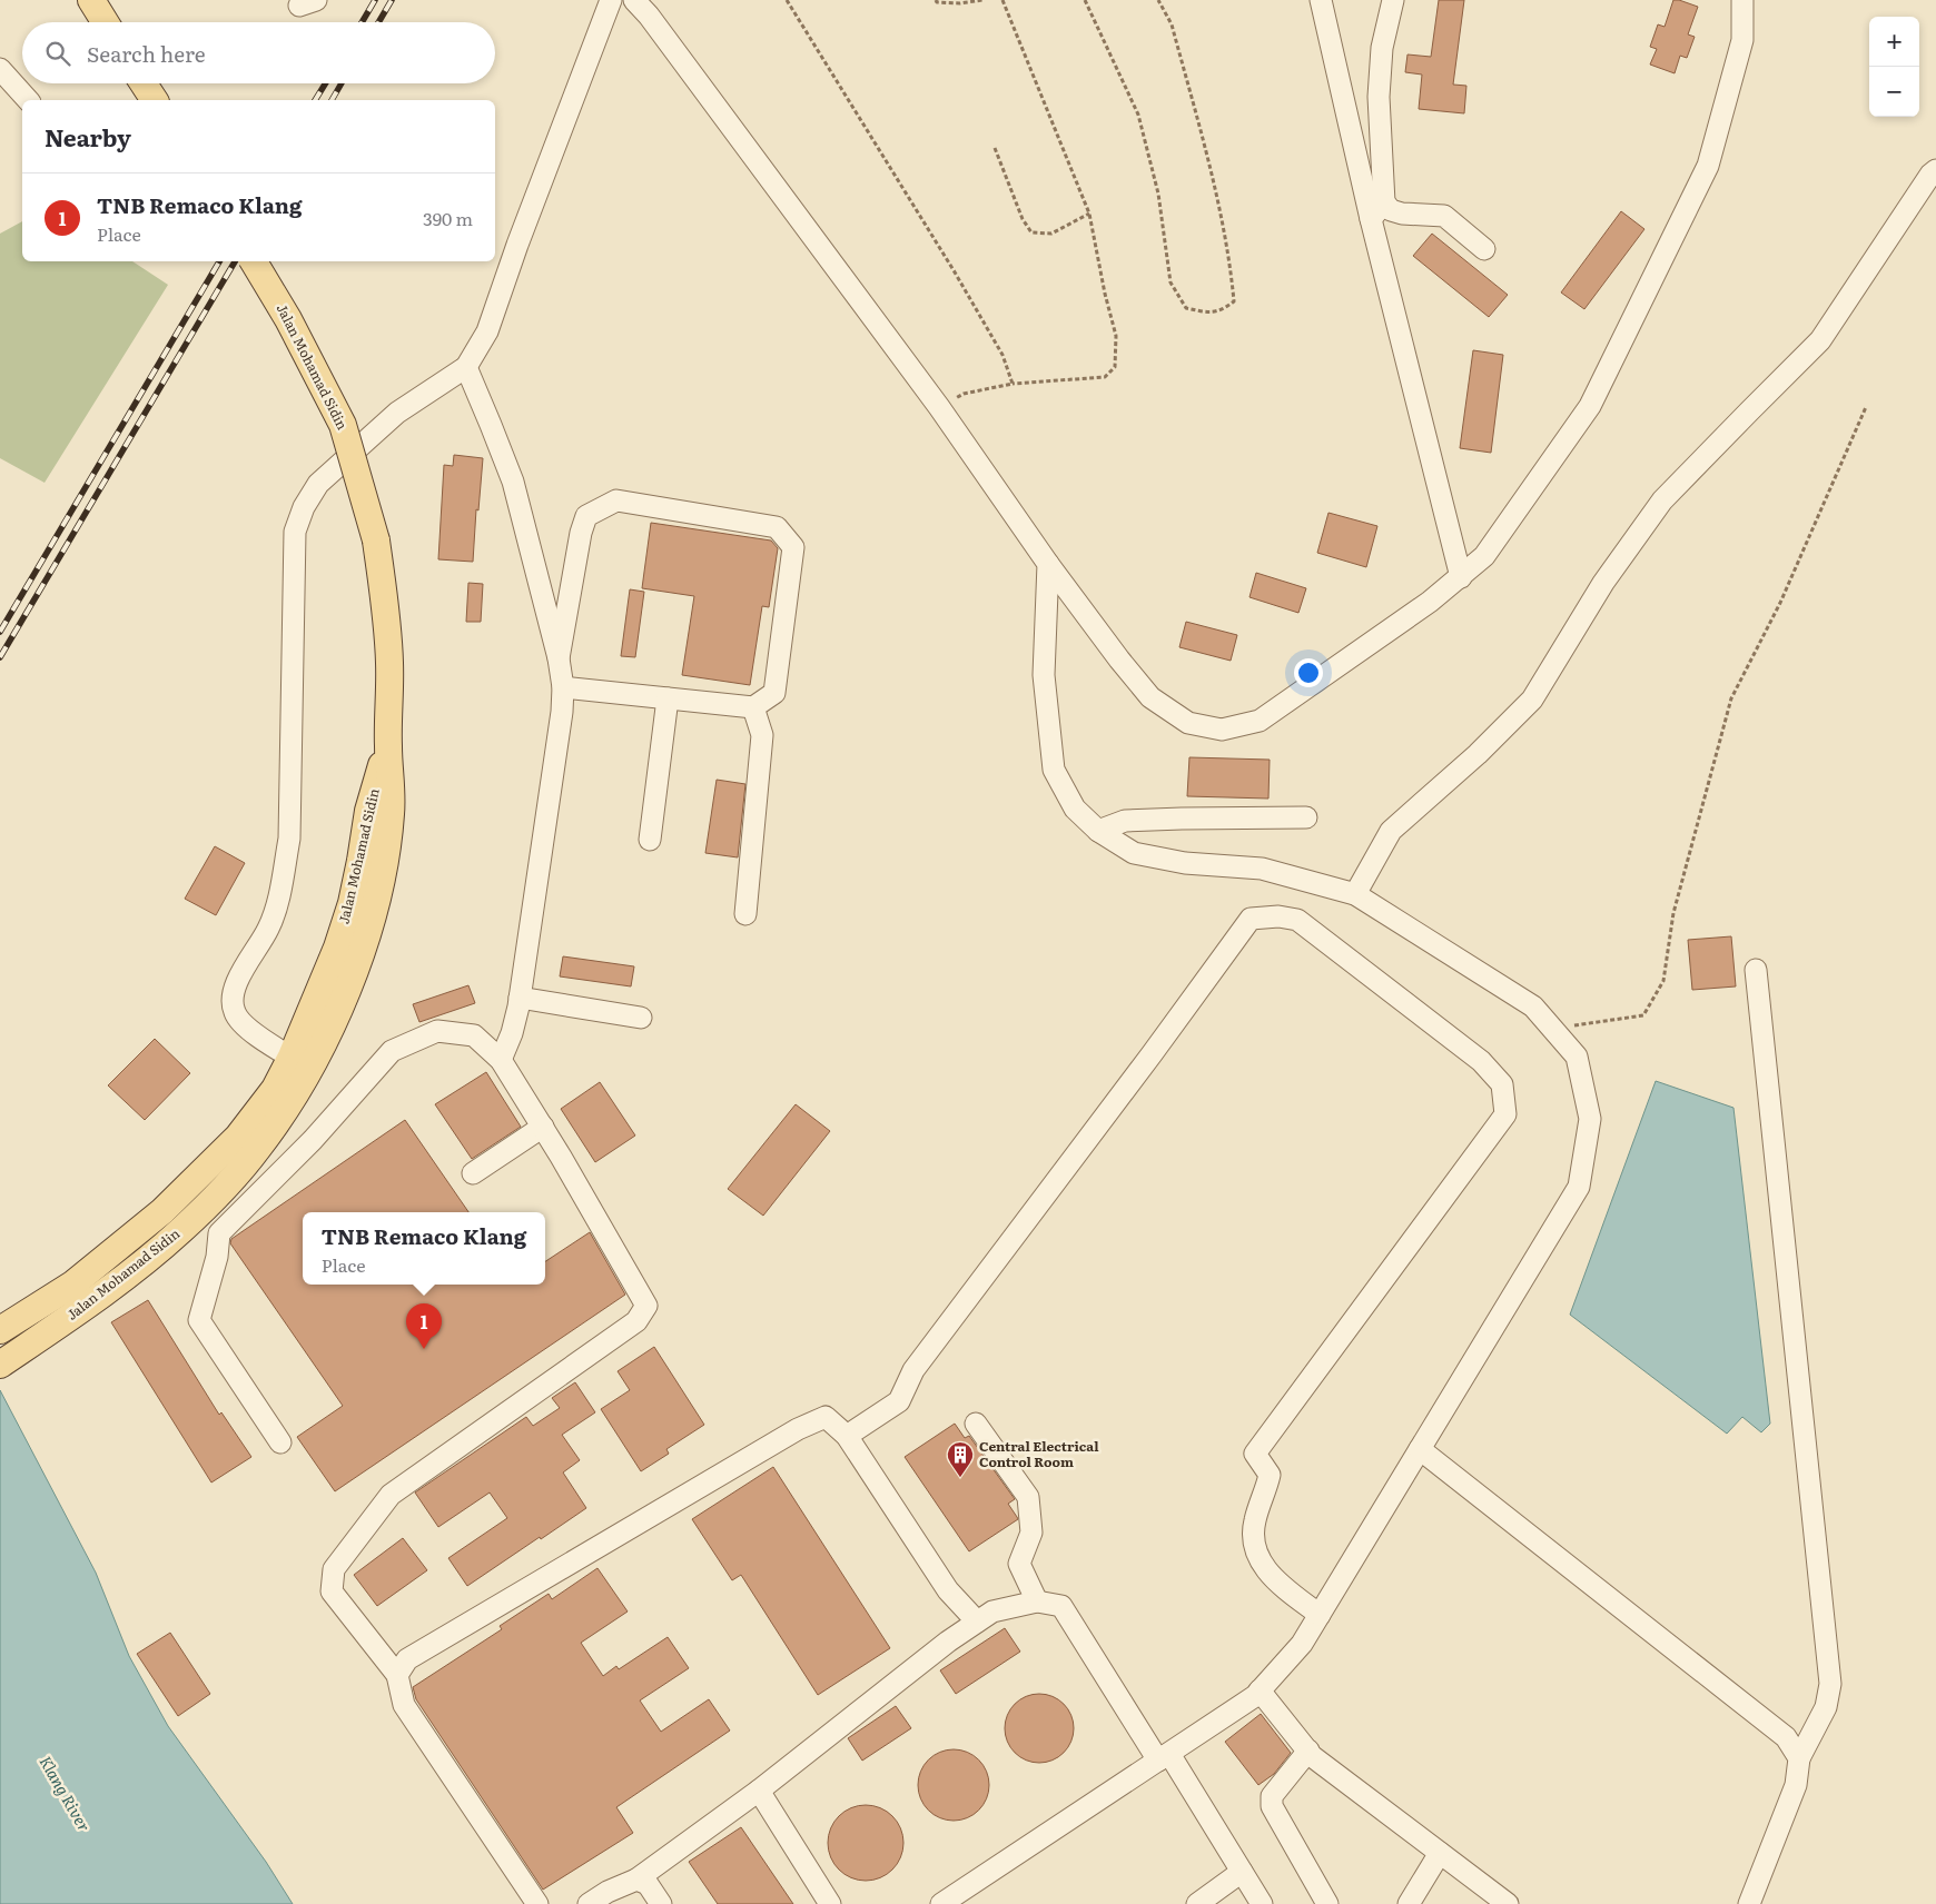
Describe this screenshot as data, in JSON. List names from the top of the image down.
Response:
{
  "streets": {
    "main road": ["Jalan Mohamad Sidin"]
  },
  "water": ["Klang River"],
  "places": {
    "building": ["Central Electrical Control Room"]
  },
  "page": {
    "map_buttons": ["+", "−"],
    "search": "Search here",
    "heading": "Nearby",
    "list": [
      {
        "mark": "1",
        "name": "TNB Remaco Klang",
        "note": "Place",
        "value": "390 m"
      }
    ],
    "popup": ["TNB Remaco Klang", "Place"],
    "pins": "1"
  }
}
